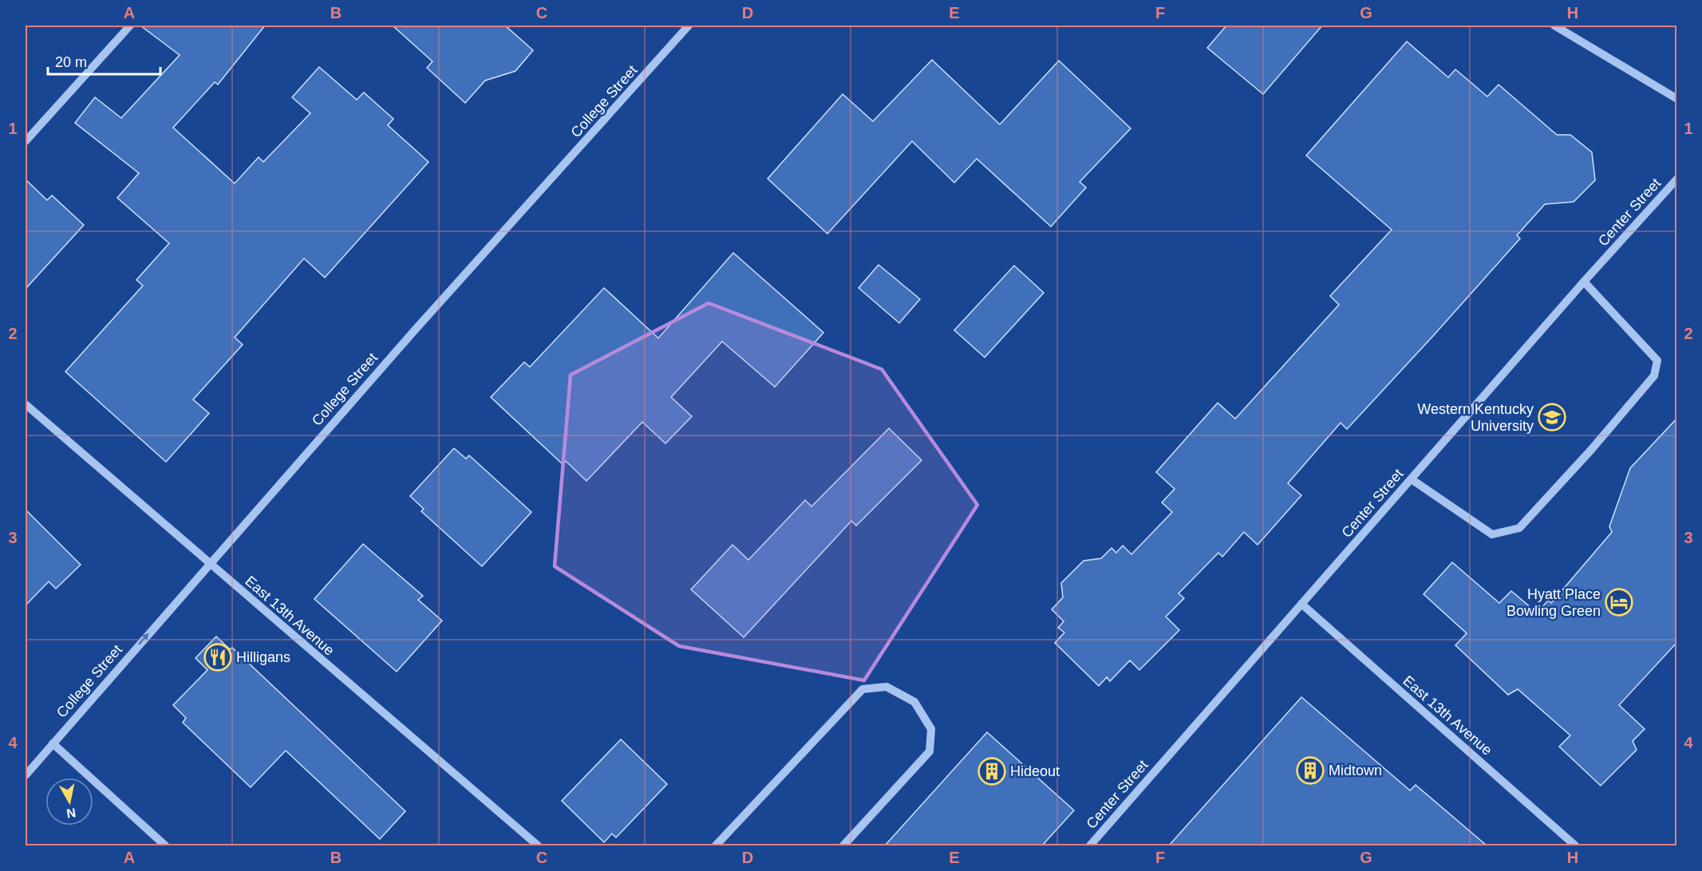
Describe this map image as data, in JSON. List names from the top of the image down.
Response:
{
  "streets": {
    "street": ["College Street", "Center Street", "East 13th Avenue"]
  },
  "crossings": [
    ["College Street", "East 13th Avenue"],
    ["Center Street", "East 13th Avenue"]
  ],
  "places": {
    "school or university": ["Western Kentucky University"],
    "hotel": ["Hyatt Place Bowling Green"],
    "restaurant": ["Hilligans"],
    "building": ["Midtown", "Hideout"]
  },
  "scale_bar": "20 m",
  "north": "bottom",
  "grid": {
    "columns": [
      "A",
      "B",
      "C",
      "D",
      "E",
      "F",
      "G",
      "H"
    ],
    "rows": [
      "1",
      "2",
      "3",
      "4"
    ]
  }
}
